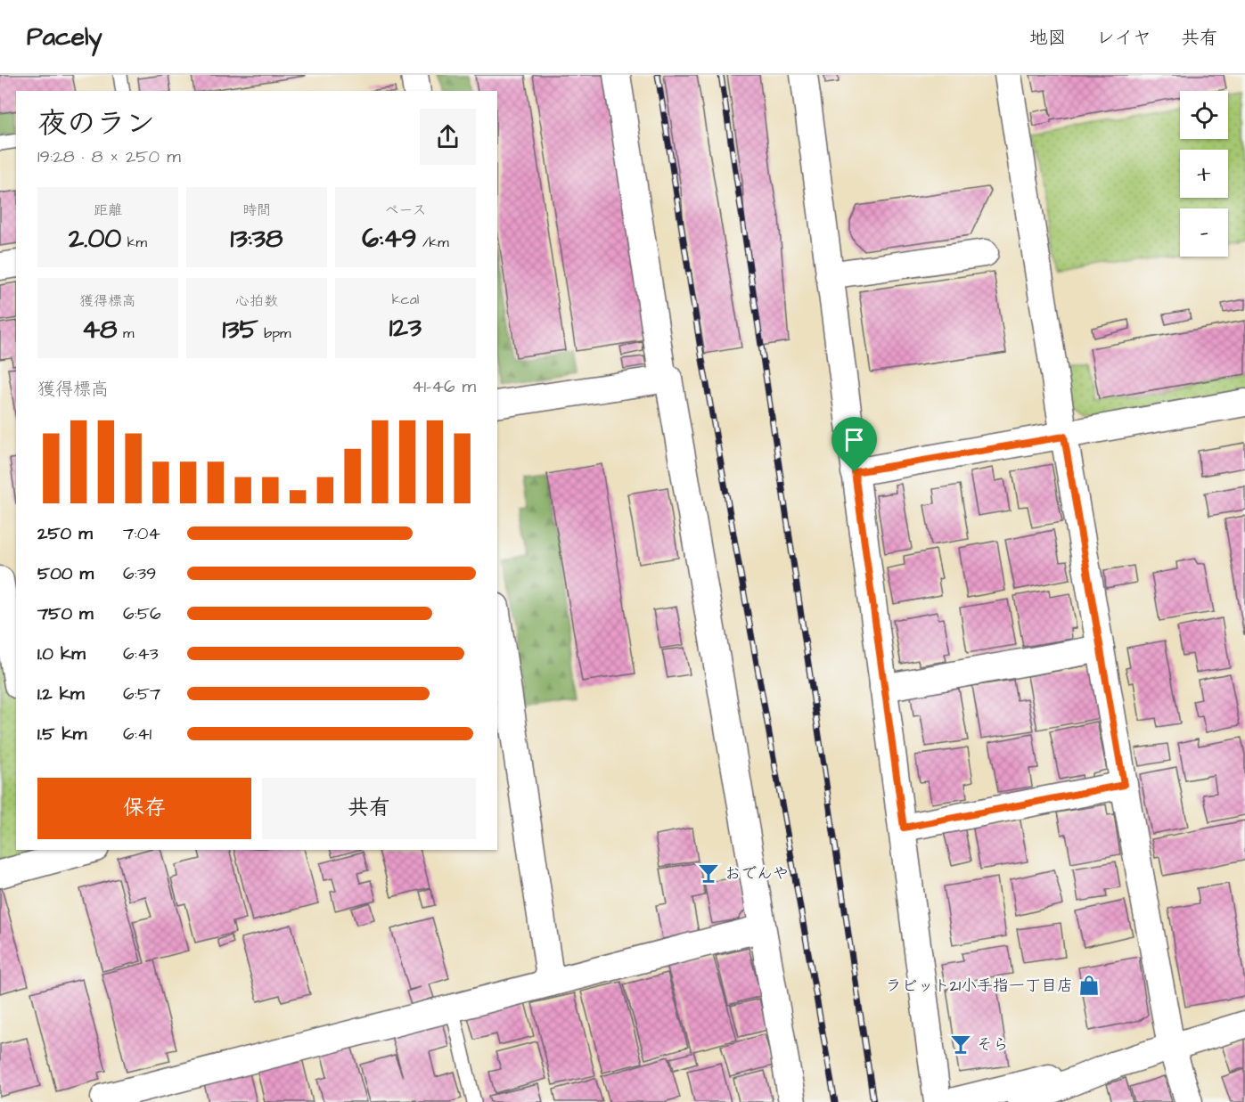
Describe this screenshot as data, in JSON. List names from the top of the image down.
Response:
{
  "places": {
    "bar": ["おでんや", "そら"],
    "shop": ["ラビット21小手指一丁目店"]
  },
  "page": {
    "header": "Pacely",
    "nav": ["地図", "レイヤ", "共有"],
    "map_buttons": ["+", "−"],
    "heading": ["夜のラン", "19:28 · 8 × 250 m"],
    "stats": [
      ["距離", "2.00 km"],
      ["時間", "13:38"],
      ["ペース", "6:49 /km"],
      ["獲得標高", "48 m"],
      ["心拍数", "135 bpm"],
      ["kcal", "123"]
    ],
    "chart": ["獲得標高", "41–46 m"],
    "list": [
      {
        "name": "250 m",
        "note": "7:04"
      },
      {
        "name": "500 m",
        "note": "6:39"
      },
      {
        "name": "750 m",
        "note": "6:56"
      },
      {
        "name": "1.0 km",
        "note": "6:43"
      },
      {
        "name": "1.2 km",
        "note": "6:57"
      },
      {
        "name": "1.5 km",
        "note": "6:41"
      }
    ],
    "buttons": ["保存", "共有"]
  }
}
